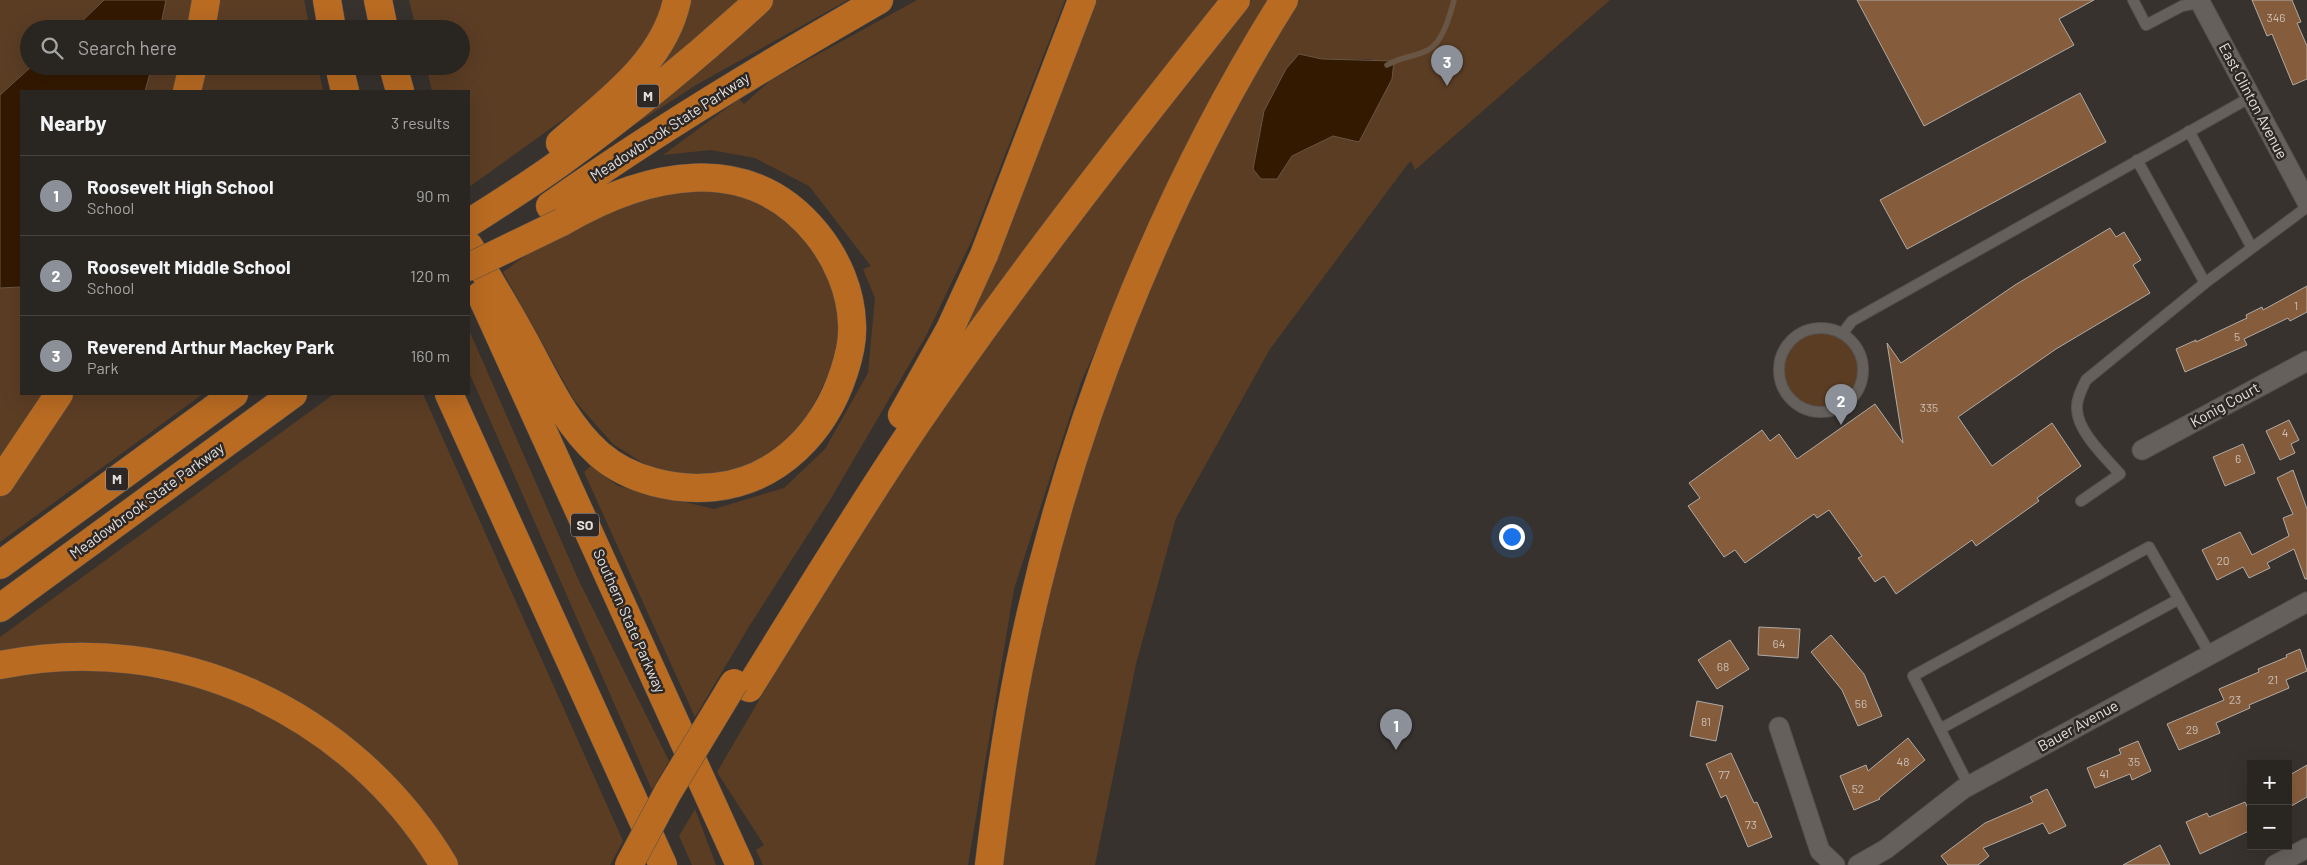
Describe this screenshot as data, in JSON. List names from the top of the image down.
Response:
{
  "streets": {
    "highway": [
      "M",
      "Meadowbrook State Parkway",
      "SO",
      "Southern State Parkway"
    ],
    "street": ["East Clinton Avenue", "Konig Court", "Bauer Avenue"]
  },
  "house_numbers": [
    "346",
    "1",
    "5",
    "335",
    "4",
    "6",
    "20",
    "64",
    "68",
    "21",
    "23",
    "56",
    "81",
    "29",
    "48",
    "35",
    "41",
    "77",
    "52",
    "73"
  ],
  "page": {
    "search": "Search here",
    "pins": ["3", "2", "1"],
    "heading": ["Nearby", "3 results"],
    "list": [
      {
        "mark": "1",
        "name": "Roosevelt High School",
        "note": "School",
        "value": "90 m"
      },
      {
        "mark": "2",
        "name": "Roosevelt Middle School",
        "note": "School",
        "value": "120 m"
      },
      {
        "mark": "3",
        "name": "Reverend Arthur Mackey Park",
        "note": "Park",
        "value": "160 m"
      }
    ],
    "map_buttons": ["+", "−"]
  }
}
